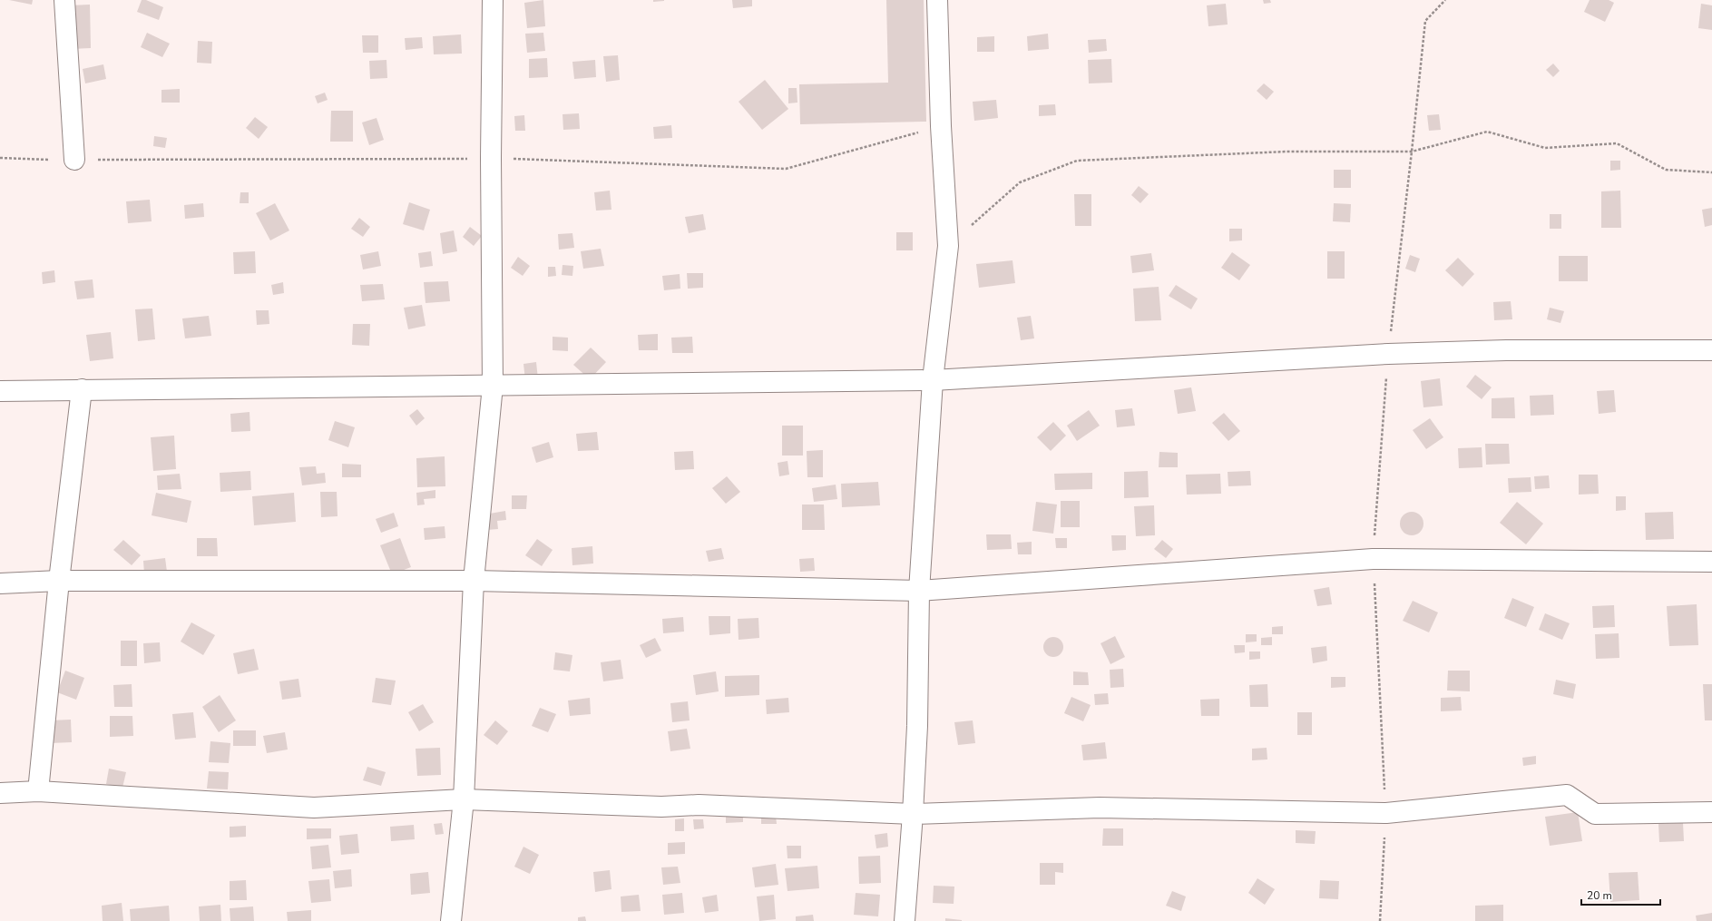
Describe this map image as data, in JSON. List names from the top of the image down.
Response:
{
  "scale_bar": "20 m"
}
